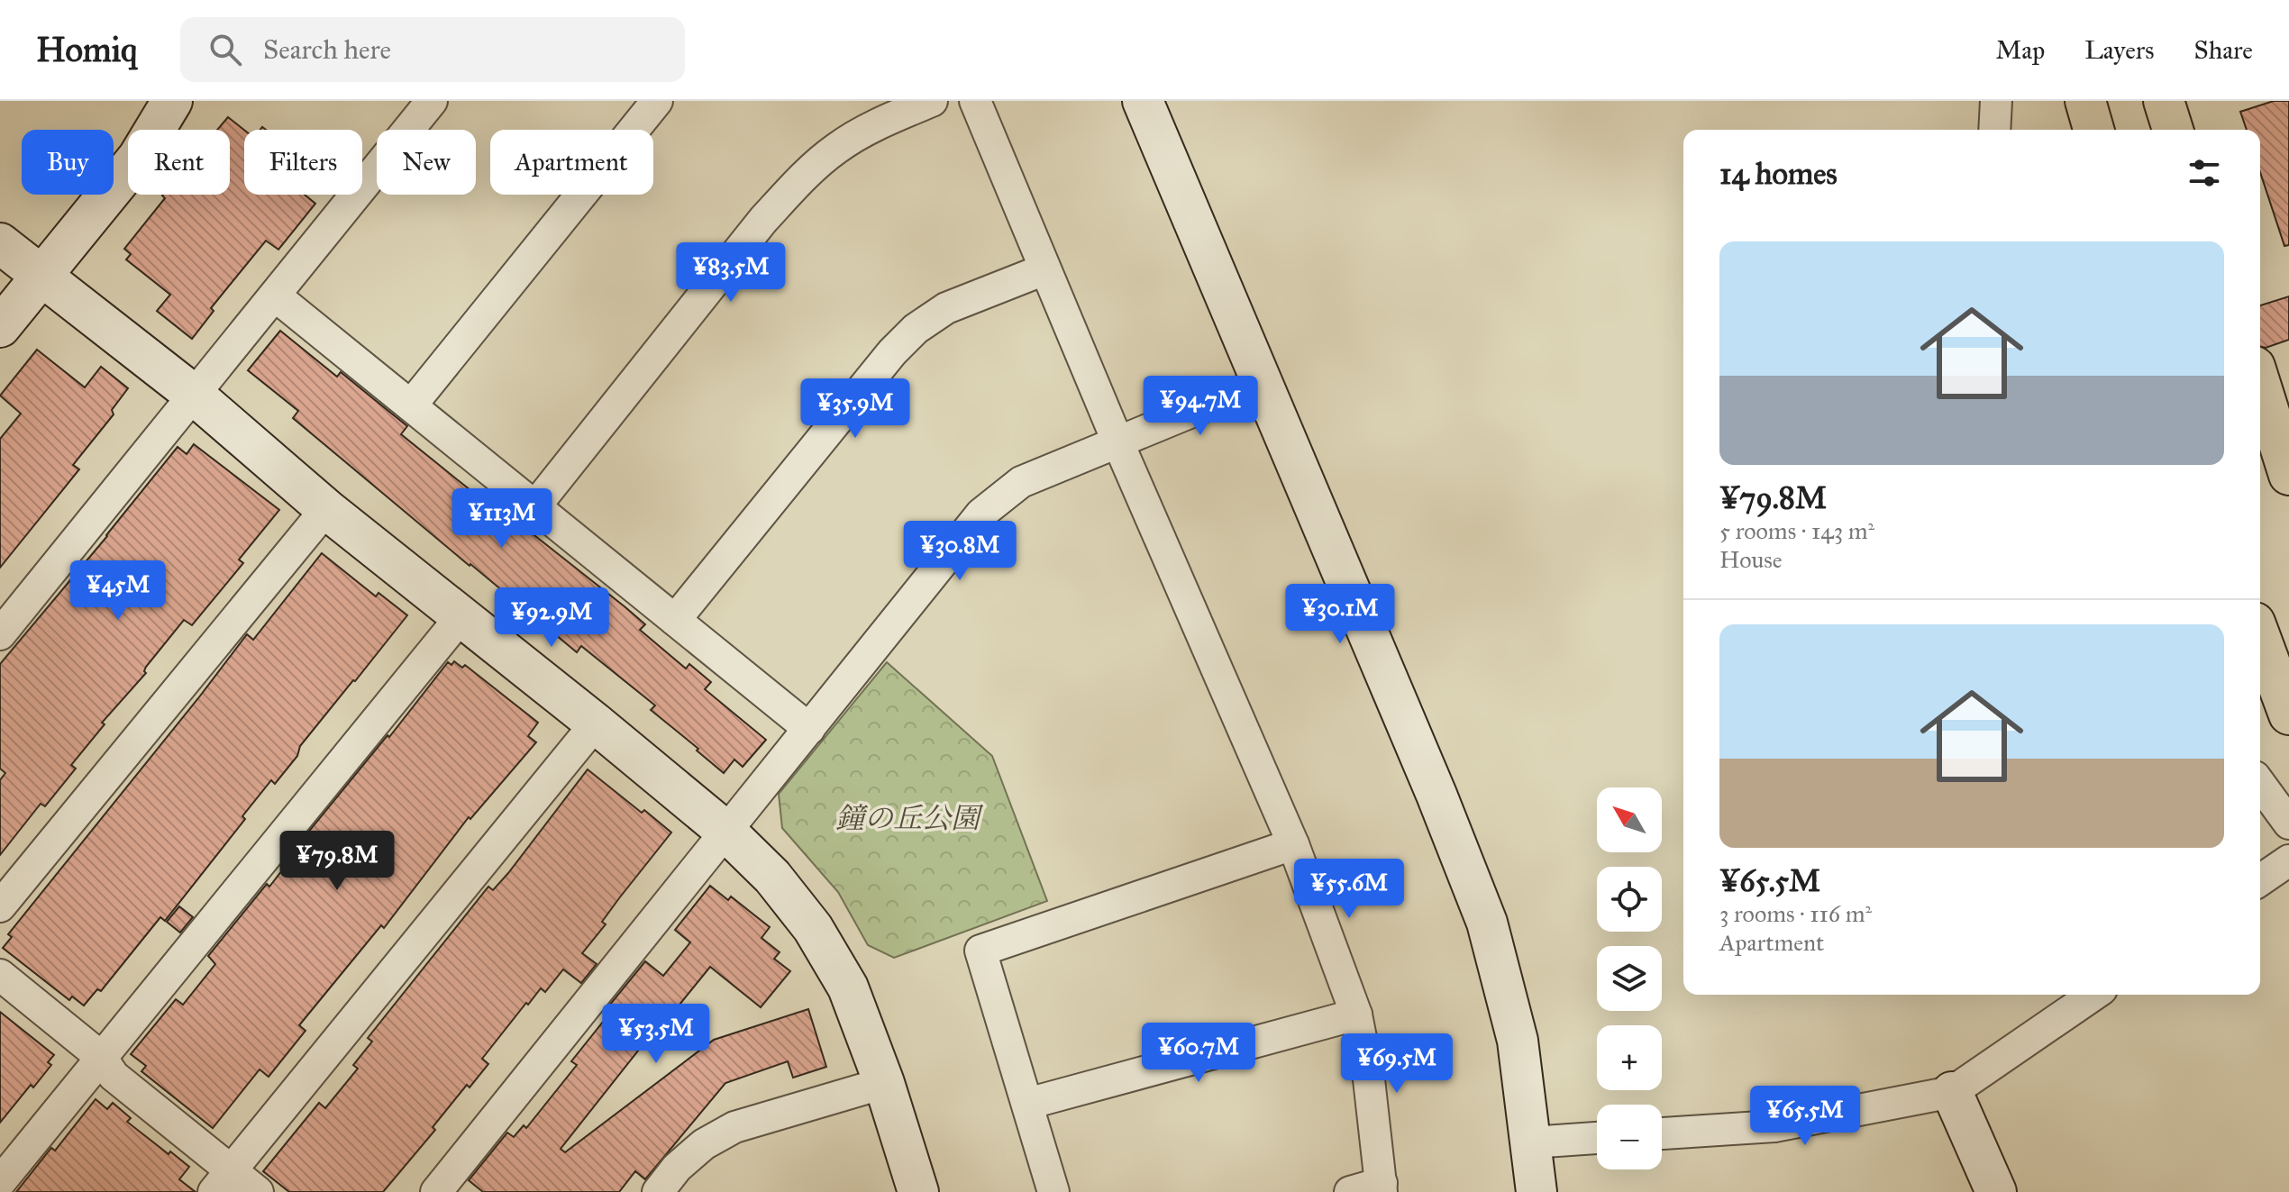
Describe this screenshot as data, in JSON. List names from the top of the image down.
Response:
{
  "parks": ["鐘の丘公園"],
  "north": "top left",
  "page": {
    "header": "Homiq",
    "search": "Search here",
    "nav": ["Map", "Layers", "Share"],
    "chip": [
      "Buy",
      "Rent",
      "Filters",
      "New",
      "Apartment"
    ],
    "heading": "14 homes",
    "list": [
      {
        "name": "¥79.8M",
        "note": "5 rooms · 143 m² · House"
      },
      {
        "name": "¥65.5M",
        "note": "3 rooms · 116 m² · Apartment"
      }
    ],
    "price": [
      "¥83.5M",
      "¥94.7M",
      "¥35.9M",
      "¥113M",
      "¥30.8M",
      "¥45M",
      "¥30.1M",
      "¥92.9M",
      "¥79.8M",
      "¥55.6M",
      "¥53.5M",
      "¥60.7M",
      "¥69.5M",
      "¥65.5M"
    ],
    "map_buttons": ["+", "−"]
  }
}
